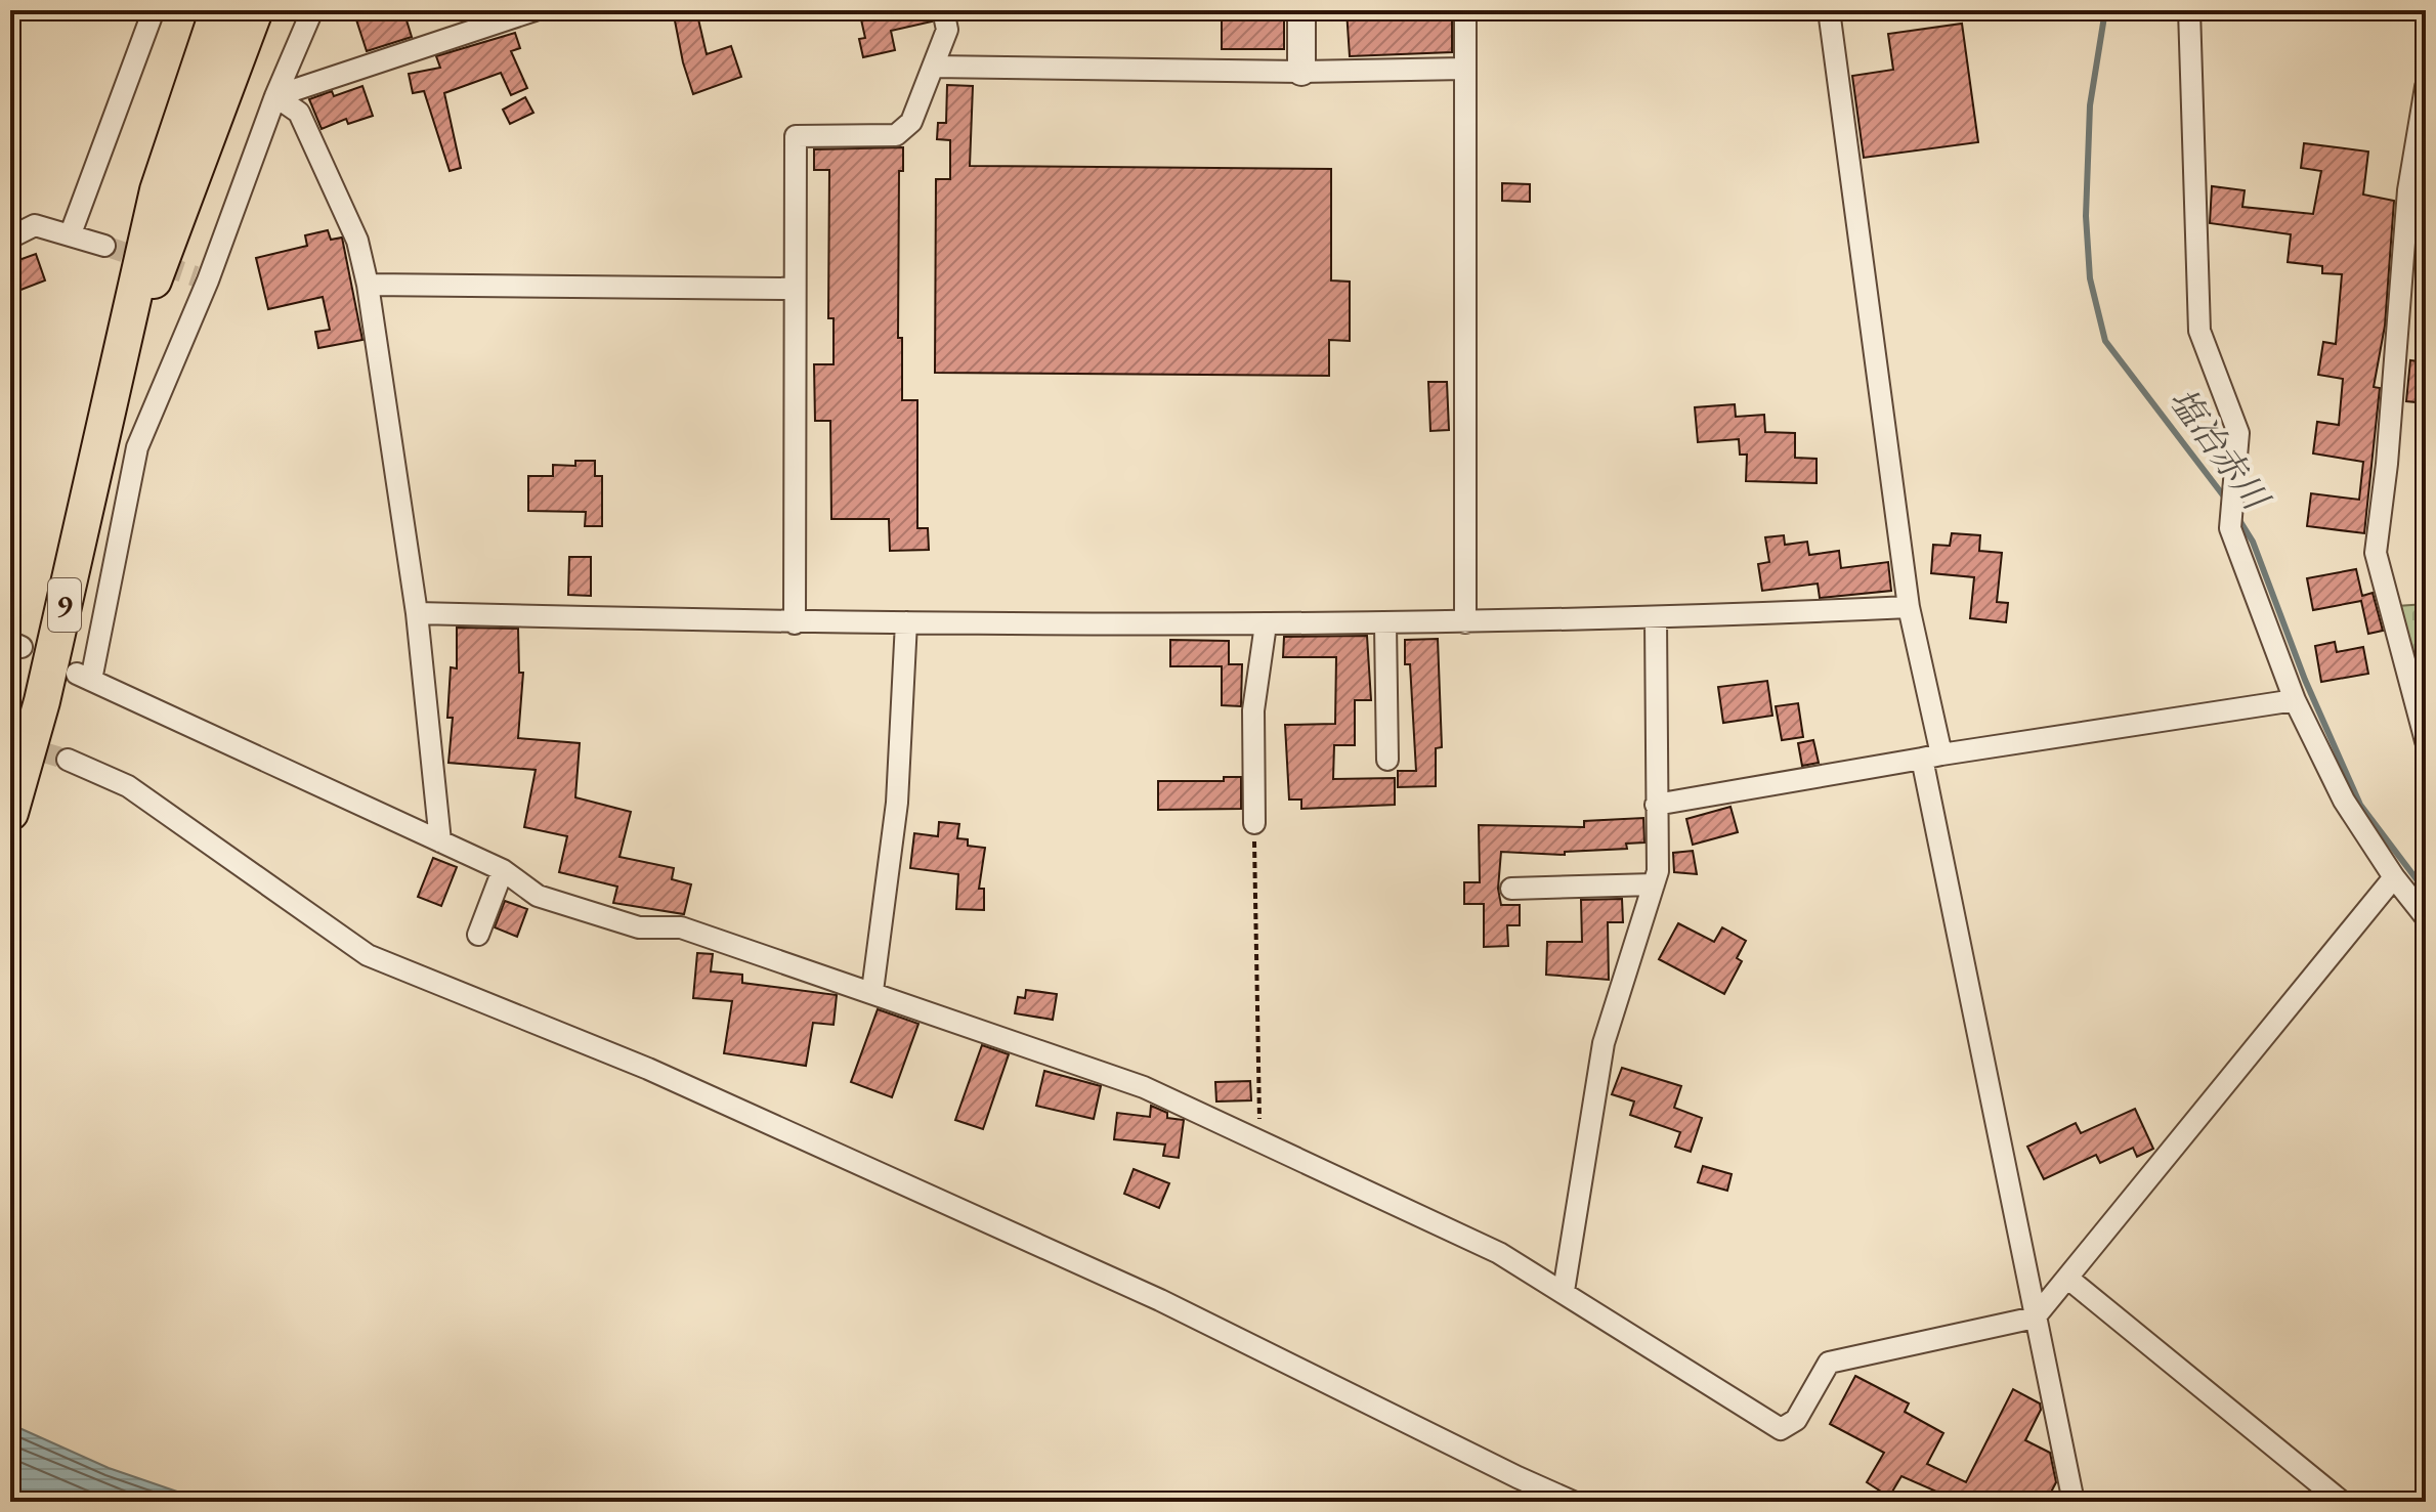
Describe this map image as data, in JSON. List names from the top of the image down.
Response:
{
  "streets": {
    "highway": ["9"]
  },
  "water": ["塩冶赤川"]
}
